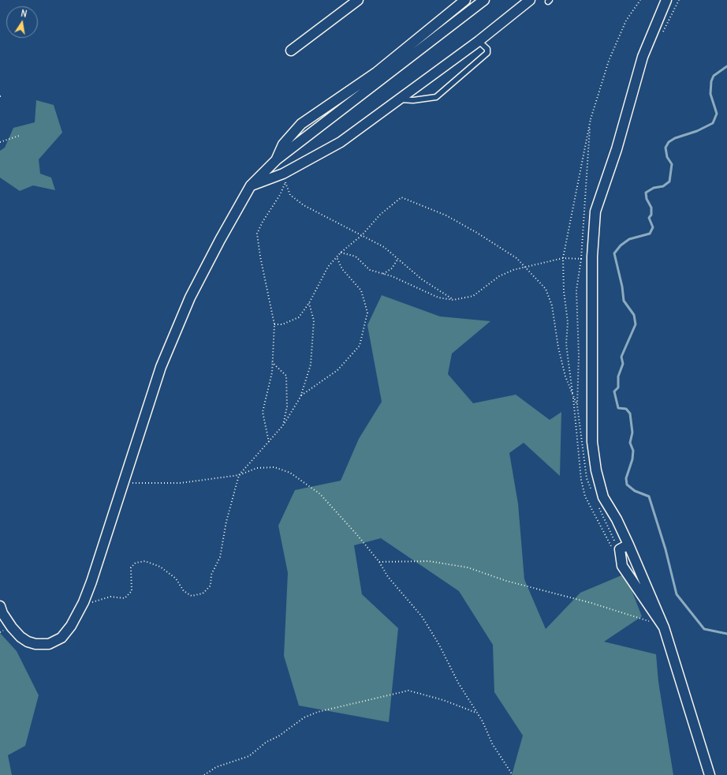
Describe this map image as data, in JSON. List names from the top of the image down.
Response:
{
  "north": "top"
}
